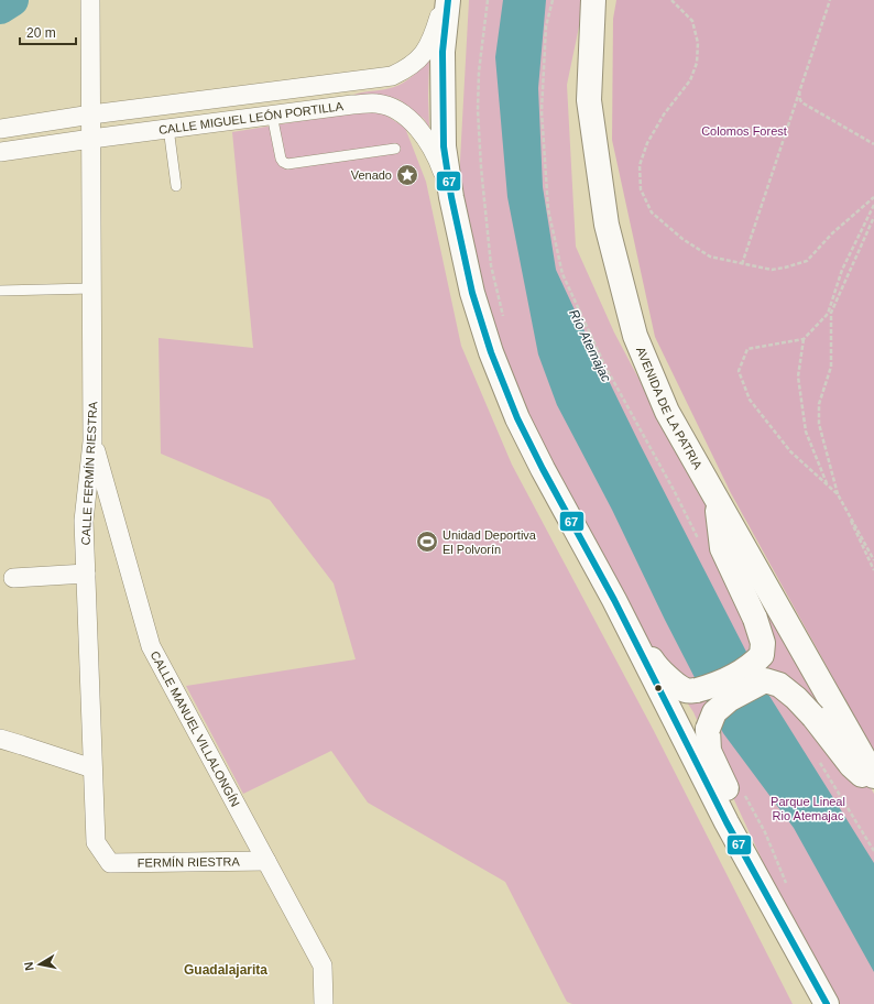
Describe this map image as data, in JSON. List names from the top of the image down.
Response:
{
  "streets": {
    "main road": ["AVENIDA DE LA PATRIA"],
    "street": [
      "CALLE MIGUEL LEÓN PORTILLA",
      "CALLE FERMÍN RIESTRA",
      "CALLE MANUEL VILLALONGÍN",
      "FERMÍN RIESTRA"
    ]
  },
  "crossings": [
    ["CALLE MIGUEL LEÓN PORTILLA", "CALLE FERMÍN RIESTRA"],
    ["CALLE FERMÍN RIESTRA", "CALLE MANUEL VILLALONGÍN"],
    ["CALLE FERMÍN RIESTRA", "FERMÍN RIESTRA"],
    ["CALLE MANUEL VILLALONGÍN", "FERMÍN RIESTRA"]
  ],
  "districts": ["Guadalajarita"],
  "water": ["Río Atemajac"],
  "parks": ["Colomos Forest", "Parque Lineal Rio Atemajac"],
  "places": {
    "place": ["Venado"],
    "sports": ["Unidad Deportiva El Polvorín"]
  },
  "lines": ["transit line 67"],
  "scale_bar": "20 m",
  "north": "left"
}
